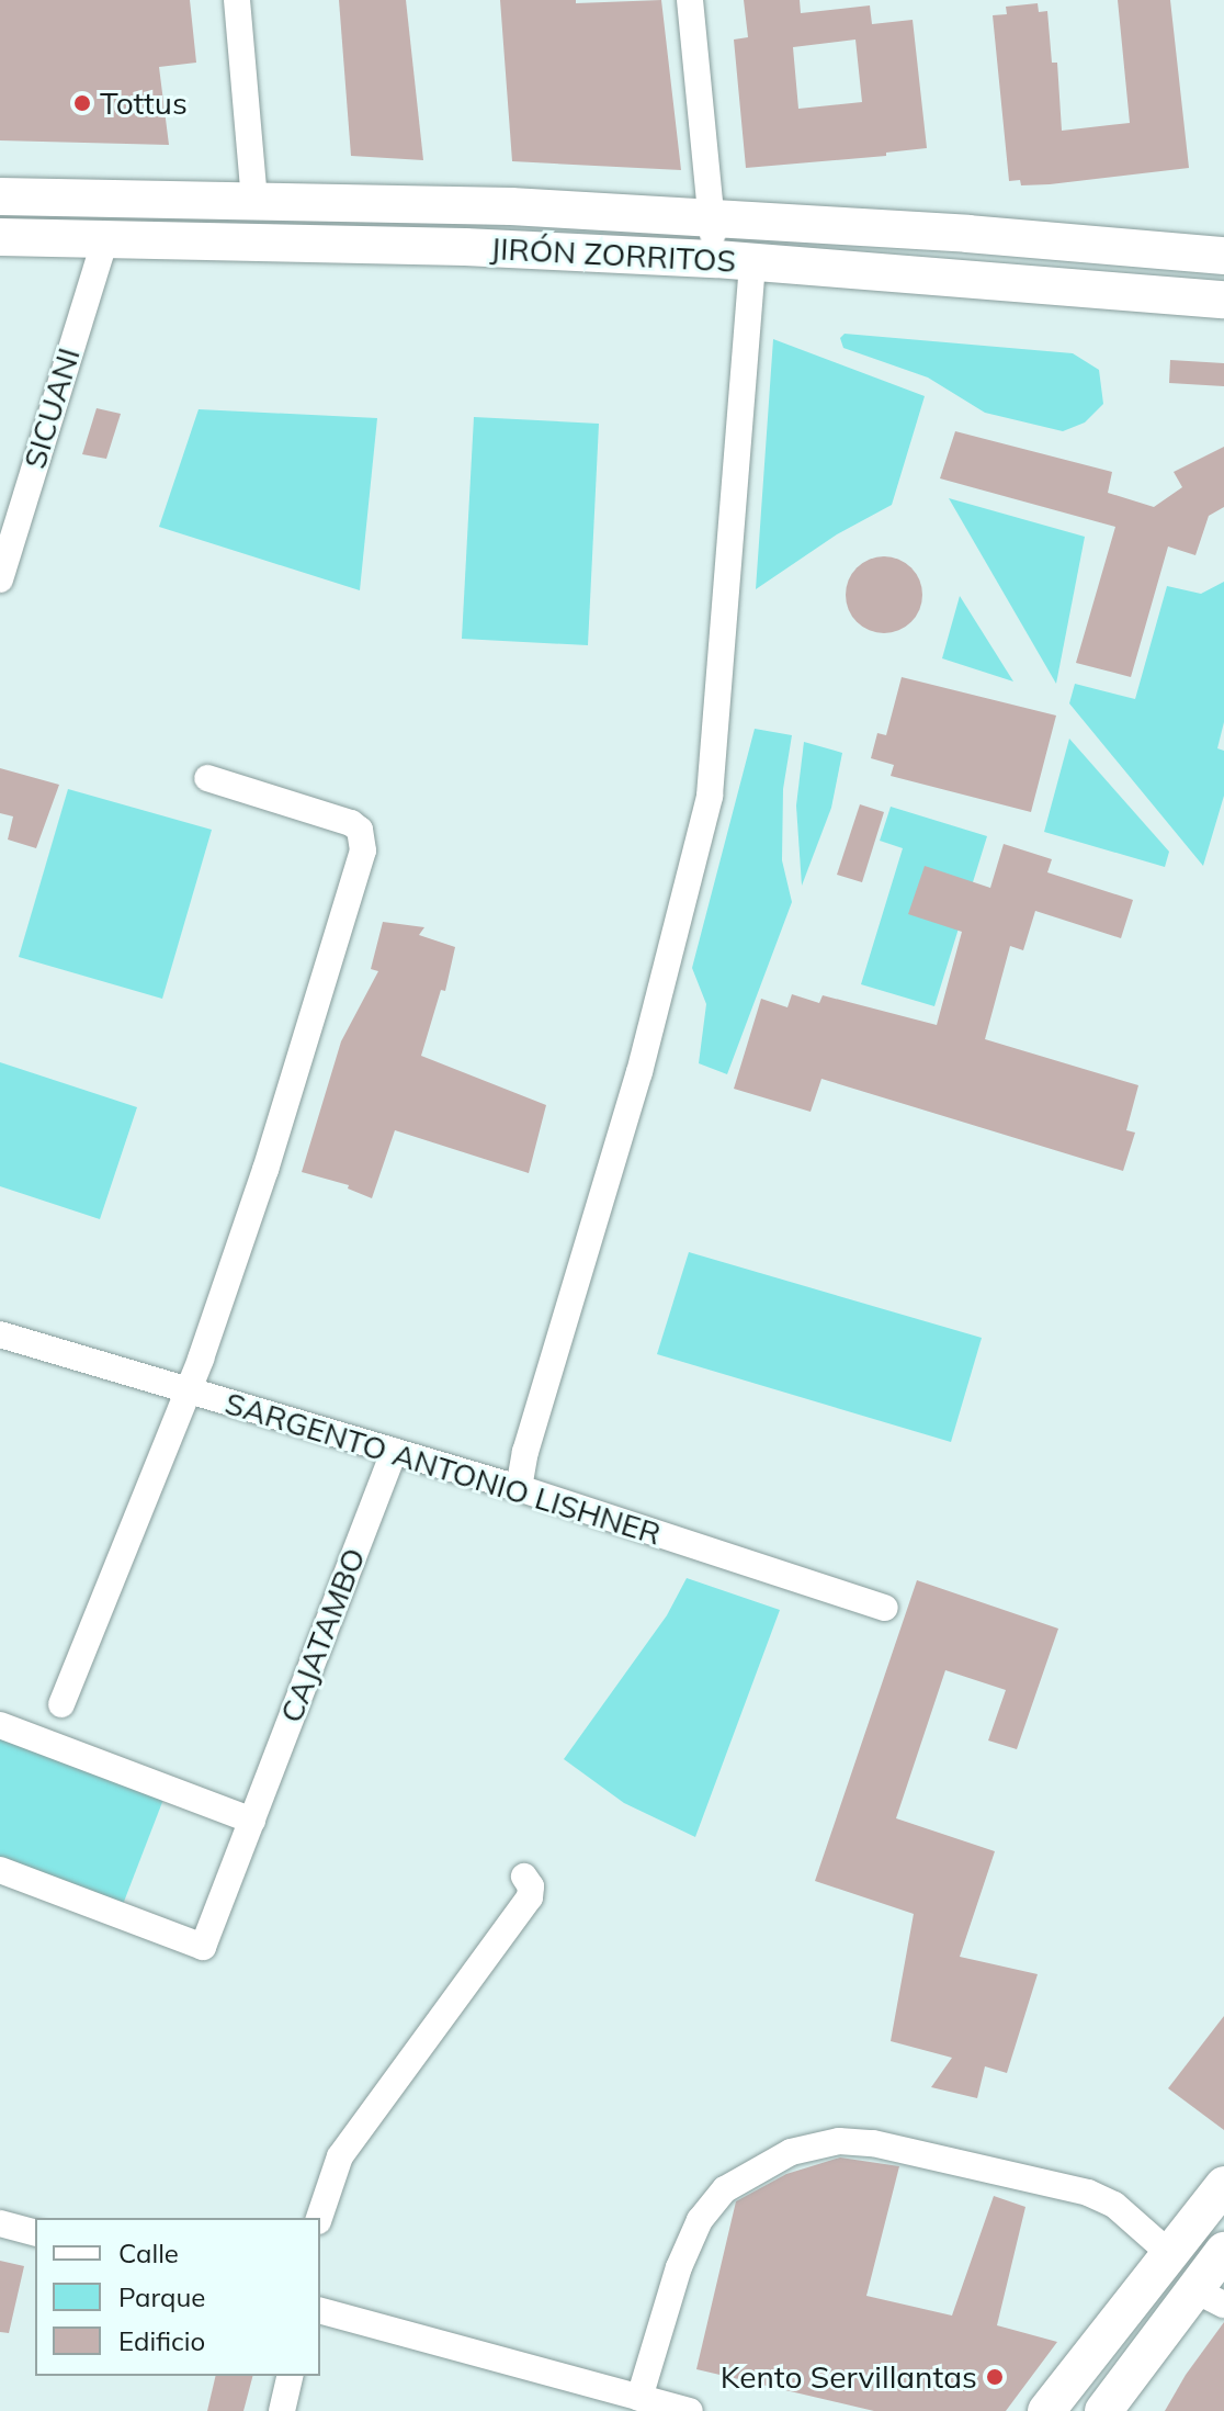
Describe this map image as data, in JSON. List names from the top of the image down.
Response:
{
  "streets": {
    "main road": ["JIRÓN ZORRITOS"],
    "street": ["SICUANI", "SARGENTO ANTONIO LISHNER", "CAJATAMBO"]
  },
  "crossings": [
    ["JIRÓN ZORRITOS", "SICUANI"],
    ["SARGENTO ANTONIO LISHNER", "CAJATAMBO"]
  ],
  "places": ["Tottus", "Kento Servillantas"],
  "legend": ["Calle", "Parque", "Edificio"]
}
